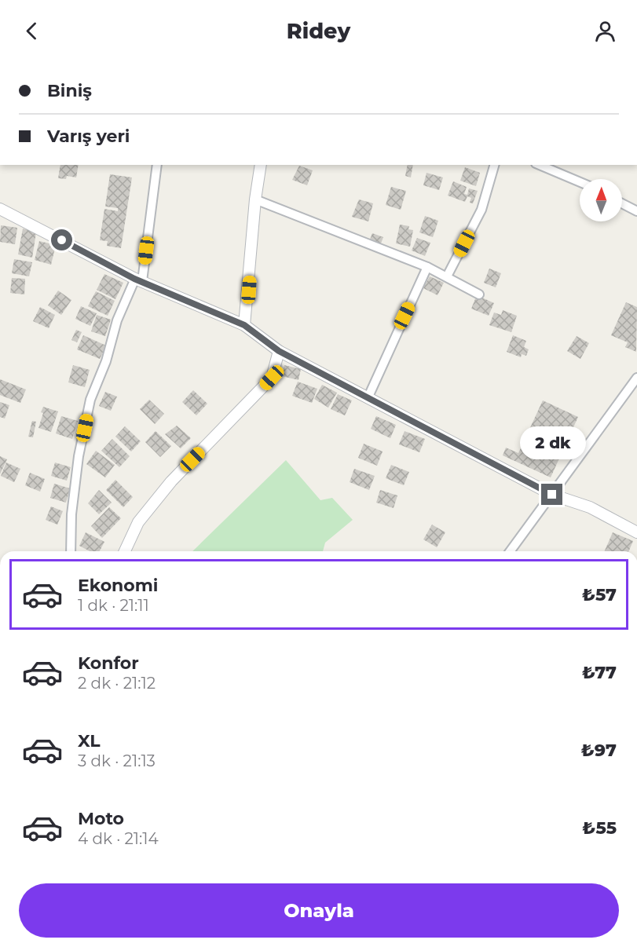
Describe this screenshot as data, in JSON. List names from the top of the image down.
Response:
{
  "north": "top",
  "page": {
    "header": "Ridey",
    "banner": ["Biniş", "Varış yeri"],
    "bubble": "2 dk",
    "list": [
      {
        "name": "Ekonomi",
        "note": "1 dk · 21:11",
        "value": "₺57"
      },
      {
        "name": "Konfor",
        "note": "2 dk · 21:12",
        "value": "₺77"
      },
      {
        "name": "XL",
        "note": "3 dk · 21:13",
        "value": "₺97"
      },
      {
        "name": "Moto",
        "note": "4 dk · 21:14",
        "value": "₺55"
      }
    ],
    "buttons": "Onayla"
  }
}
